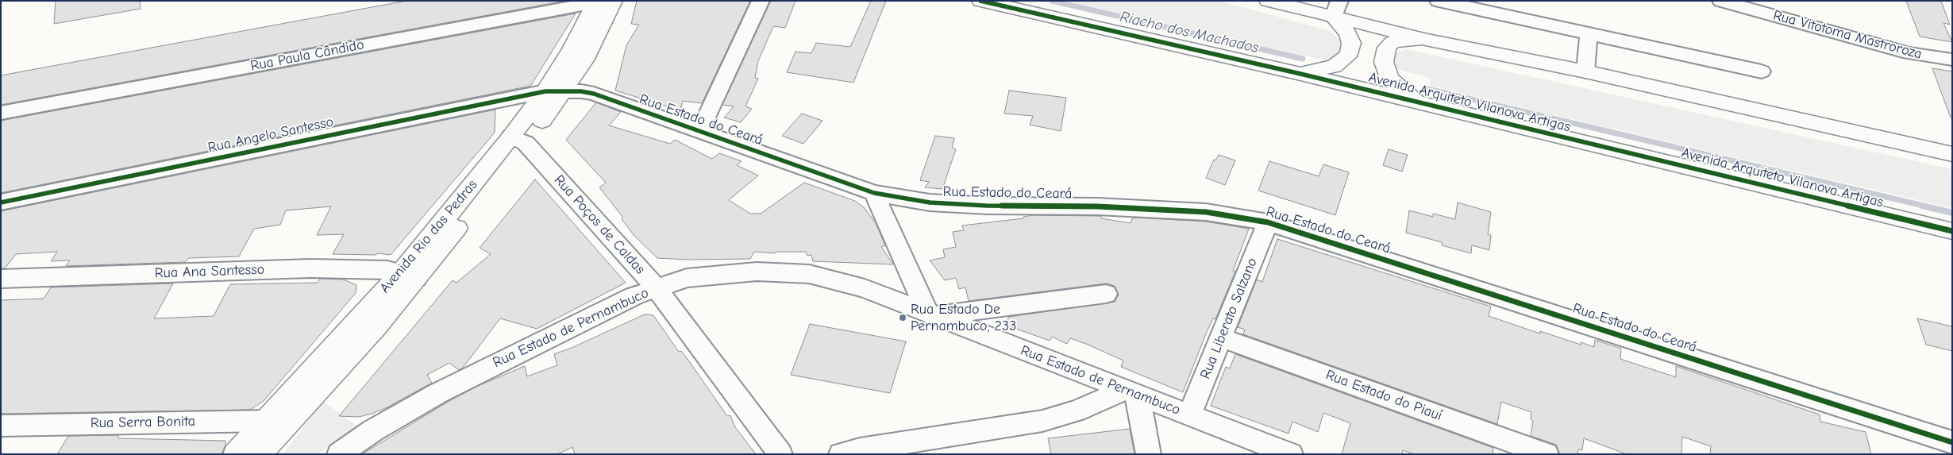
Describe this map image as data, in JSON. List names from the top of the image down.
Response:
{
  "streets": {
    "main road": ["Avenida Arquiteto Vilanova Artigas", "Avenida Rio das Pedras"],
    "street": [
      "Rua Vitotoma Mastroroza",
      "Rua Paula Cândido",
      "Rua Estado do Ceará",
      "Rua Angelo Santesso",
      "Rua Poços de Caldas",
      "Rua Ana Santesso",
      "Rua Liberato Salzano",
      "Rua Estado de Pernambuco",
      "Rua Estado do Piauí",
      "Rua Serra Bonita"
    ]
  },
  "crossings": [
    ["Rua Paula Cândido", "Avenida Rio das Pedras"],
    ["Rua Estado do Ceará", "Rua Angelo Santesso"],
    ["Rua Estado do Ceará", "Avenida Rio das Pedras"],
    ["Rua Estado do Ceará", "Rua Liberato Salzano"],
    ["Rua Angelo Santesso", "Avenida Rio das Pedras"],
    ["Rua Poços de Caldas", "Avenida Rio das Pedras"],
    ["Rua Poços de Caldas", "Rua Estado de Pernambuco"],
    ["Avenida Rio das Pedras", "Rua Ana Santesso"],
    ["Avenida Rio das Pedras", "Rua Serra Bonita"],
    ["Rua Liberato Salzano", "Rua Estado de Pernambuco"],
    ["Rua Liberato Salzano", "Rua Estado do Piauí"]
  ],
  "water": ["Riacho dos Machados"],
  "places": ["Rua Estado De Pernambuco, 233"]
}
